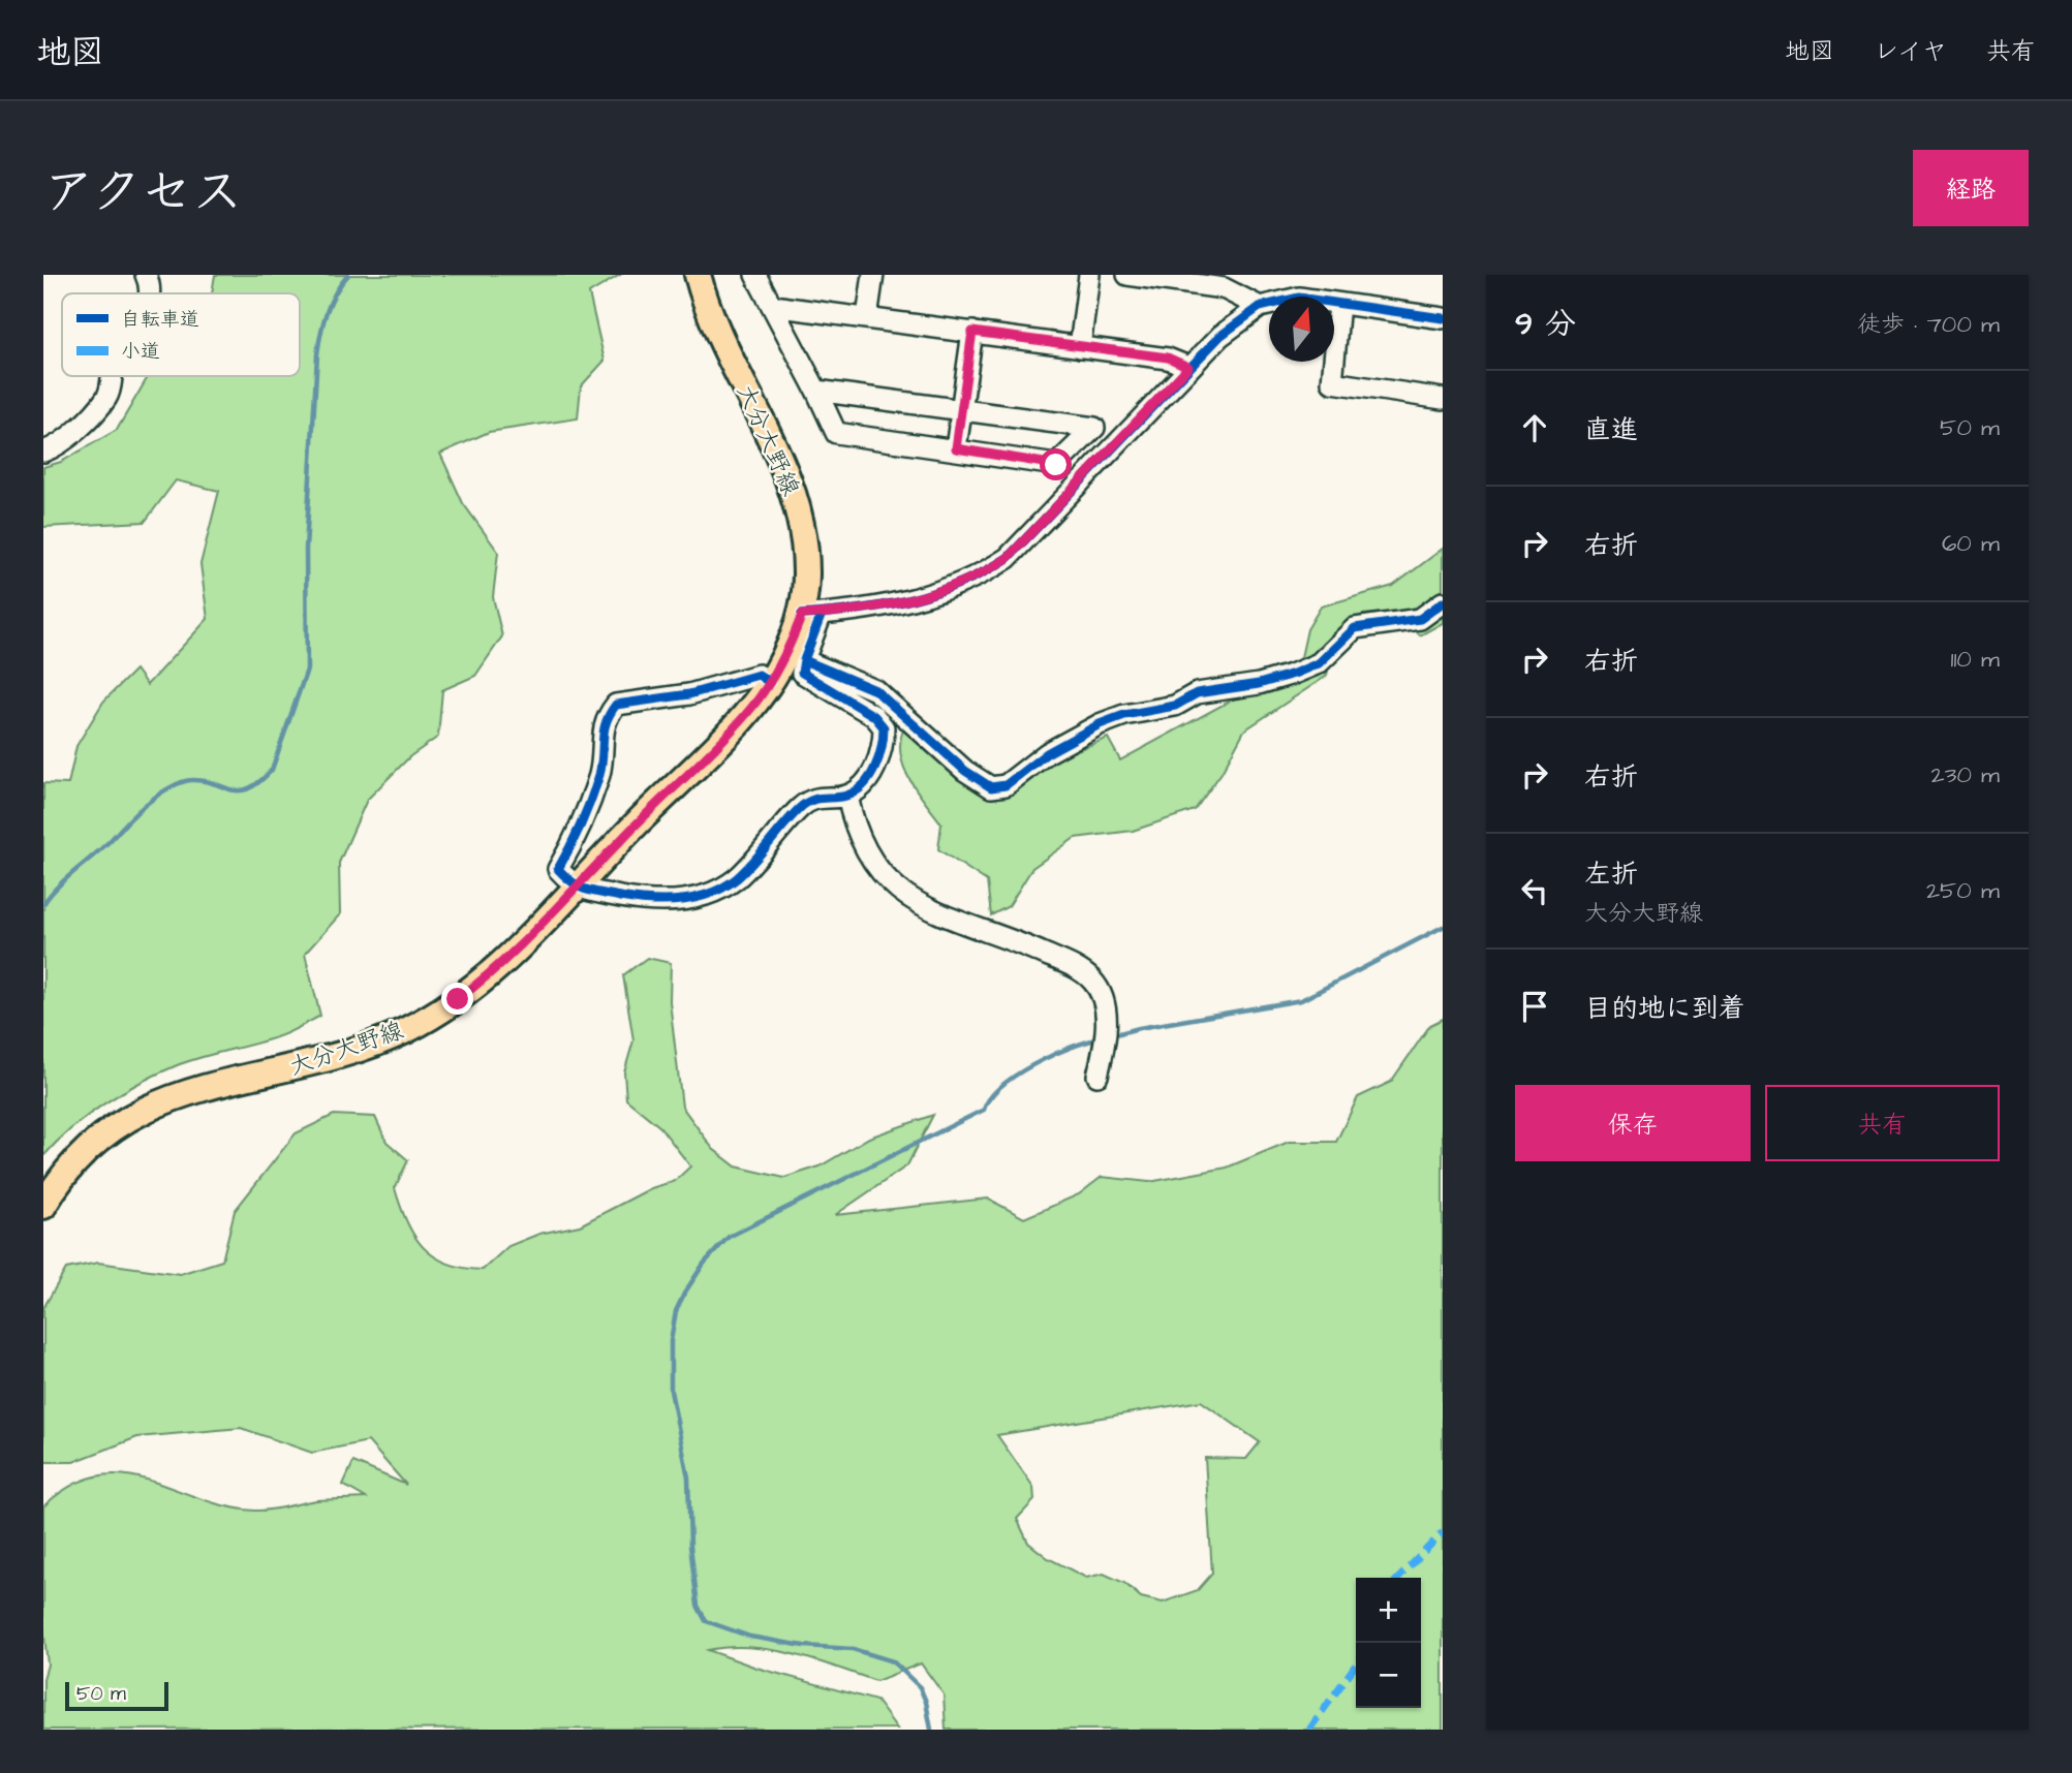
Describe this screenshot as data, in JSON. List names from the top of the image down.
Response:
{
  "streets": {
    "main road": ["大分大野線"]
  },
  "legend": ["自転車道", "小道"],
  "scale_bar": "50 m",
  "north": "top",
  "page": {
    "header": "地図",
    "nav": ["地図", "レイヤ", "共有"],
    "title": "アクセス",
    "buttons": [
      "経路",
      ["保存", "共有"]
    ],
    "heading": ["9 分", "徒歩 · 700 m"],
    "list": [
      ["直進", "50 m"],
      ["右折", "60 m"],
      ["右折", "110 m"],
      ["右折", "230 m"],
      ["左折", "大分大野線", "250 m"],
      "目的地に到着"
    ],
    "map_buttons": ["+", "−"],
    "scale": "50 m"
  }
}
